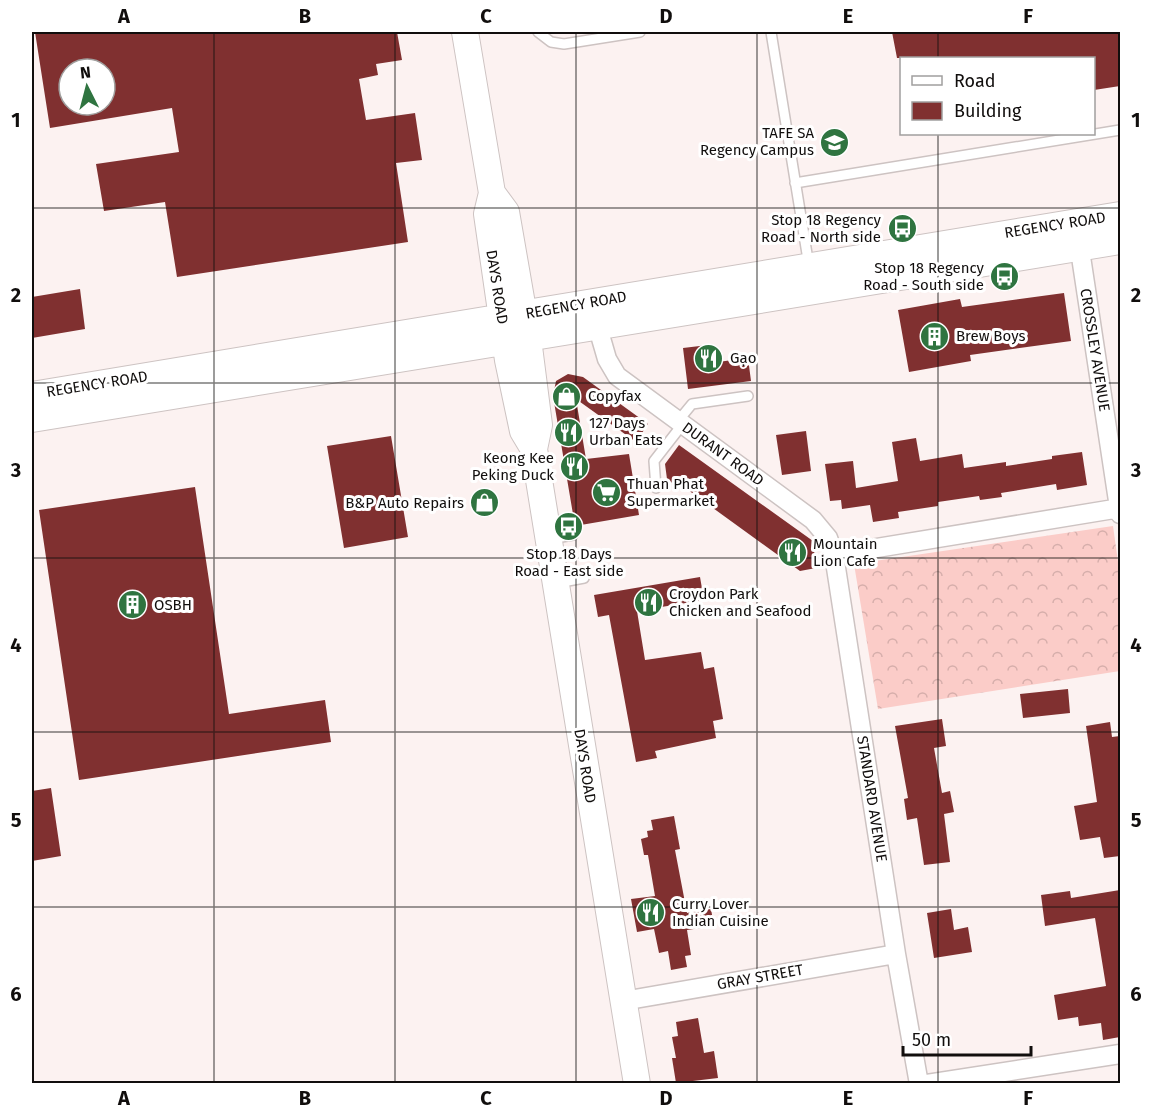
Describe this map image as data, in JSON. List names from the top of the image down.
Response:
{
  "streets": {
    "main road": ["REGENCY ROAD", "DAYS ROAD"],
    "street": [
      "CROSSLEY AVENUE",
      "DURANT ROAD",
      "STANDARD AVENUE",
      "GRAY STREET"
    ]
  },
  "crossings": [
    ["REGENCY ROAD", "DAYS ROAD"],
    ["REGENCY ROAD", "CROSSLEY AVENUE"],
    ["REGENCY ROAD", "DURANT ROAD"],
    ["DAYS ROAD", "GRAY STREET"],
    ["DURANT ROAD", "STANDARD AVENUE"],
    ["STANDARD AVENUE", "GRAY STREET"]
  ],
  "places": {
    "school or university": ["TAFE SA Regency Campus"],
    "bus stop": ["Stop 18 Regency Road - North side", "Stop 18 Regency Road - South side", "Stop 18 Days Road - East side"],
    "building": ["Brew Boys", "OSBH"],
    "restaurant": [
      "Gạo",
      "127 Days Urban Eats",
      "Keong Kee Peking Duck",
      "Mountain Lion Cafe",
      "Croydon Park Chicken and Seafood",
      "Curry Lover Indian Cuisine"
    ],
    "shop": ["Copyfax", "B&P Auto Repairs"],
    "supermarket": ["Thuan Phat Supermarket"]
  },
  "legend": ["Road", "Building"],
  "scale_bar": "50 m",
  "north": "top",
  "grid": {
    "columns": [
      "A",
      "B",
      "C",
      "D",
      "E",
      "F"
    ],
    "rows": [
      "1",
      "2",
      "3",
      "4",
      "5",
      "6"
    ]
  }
}
